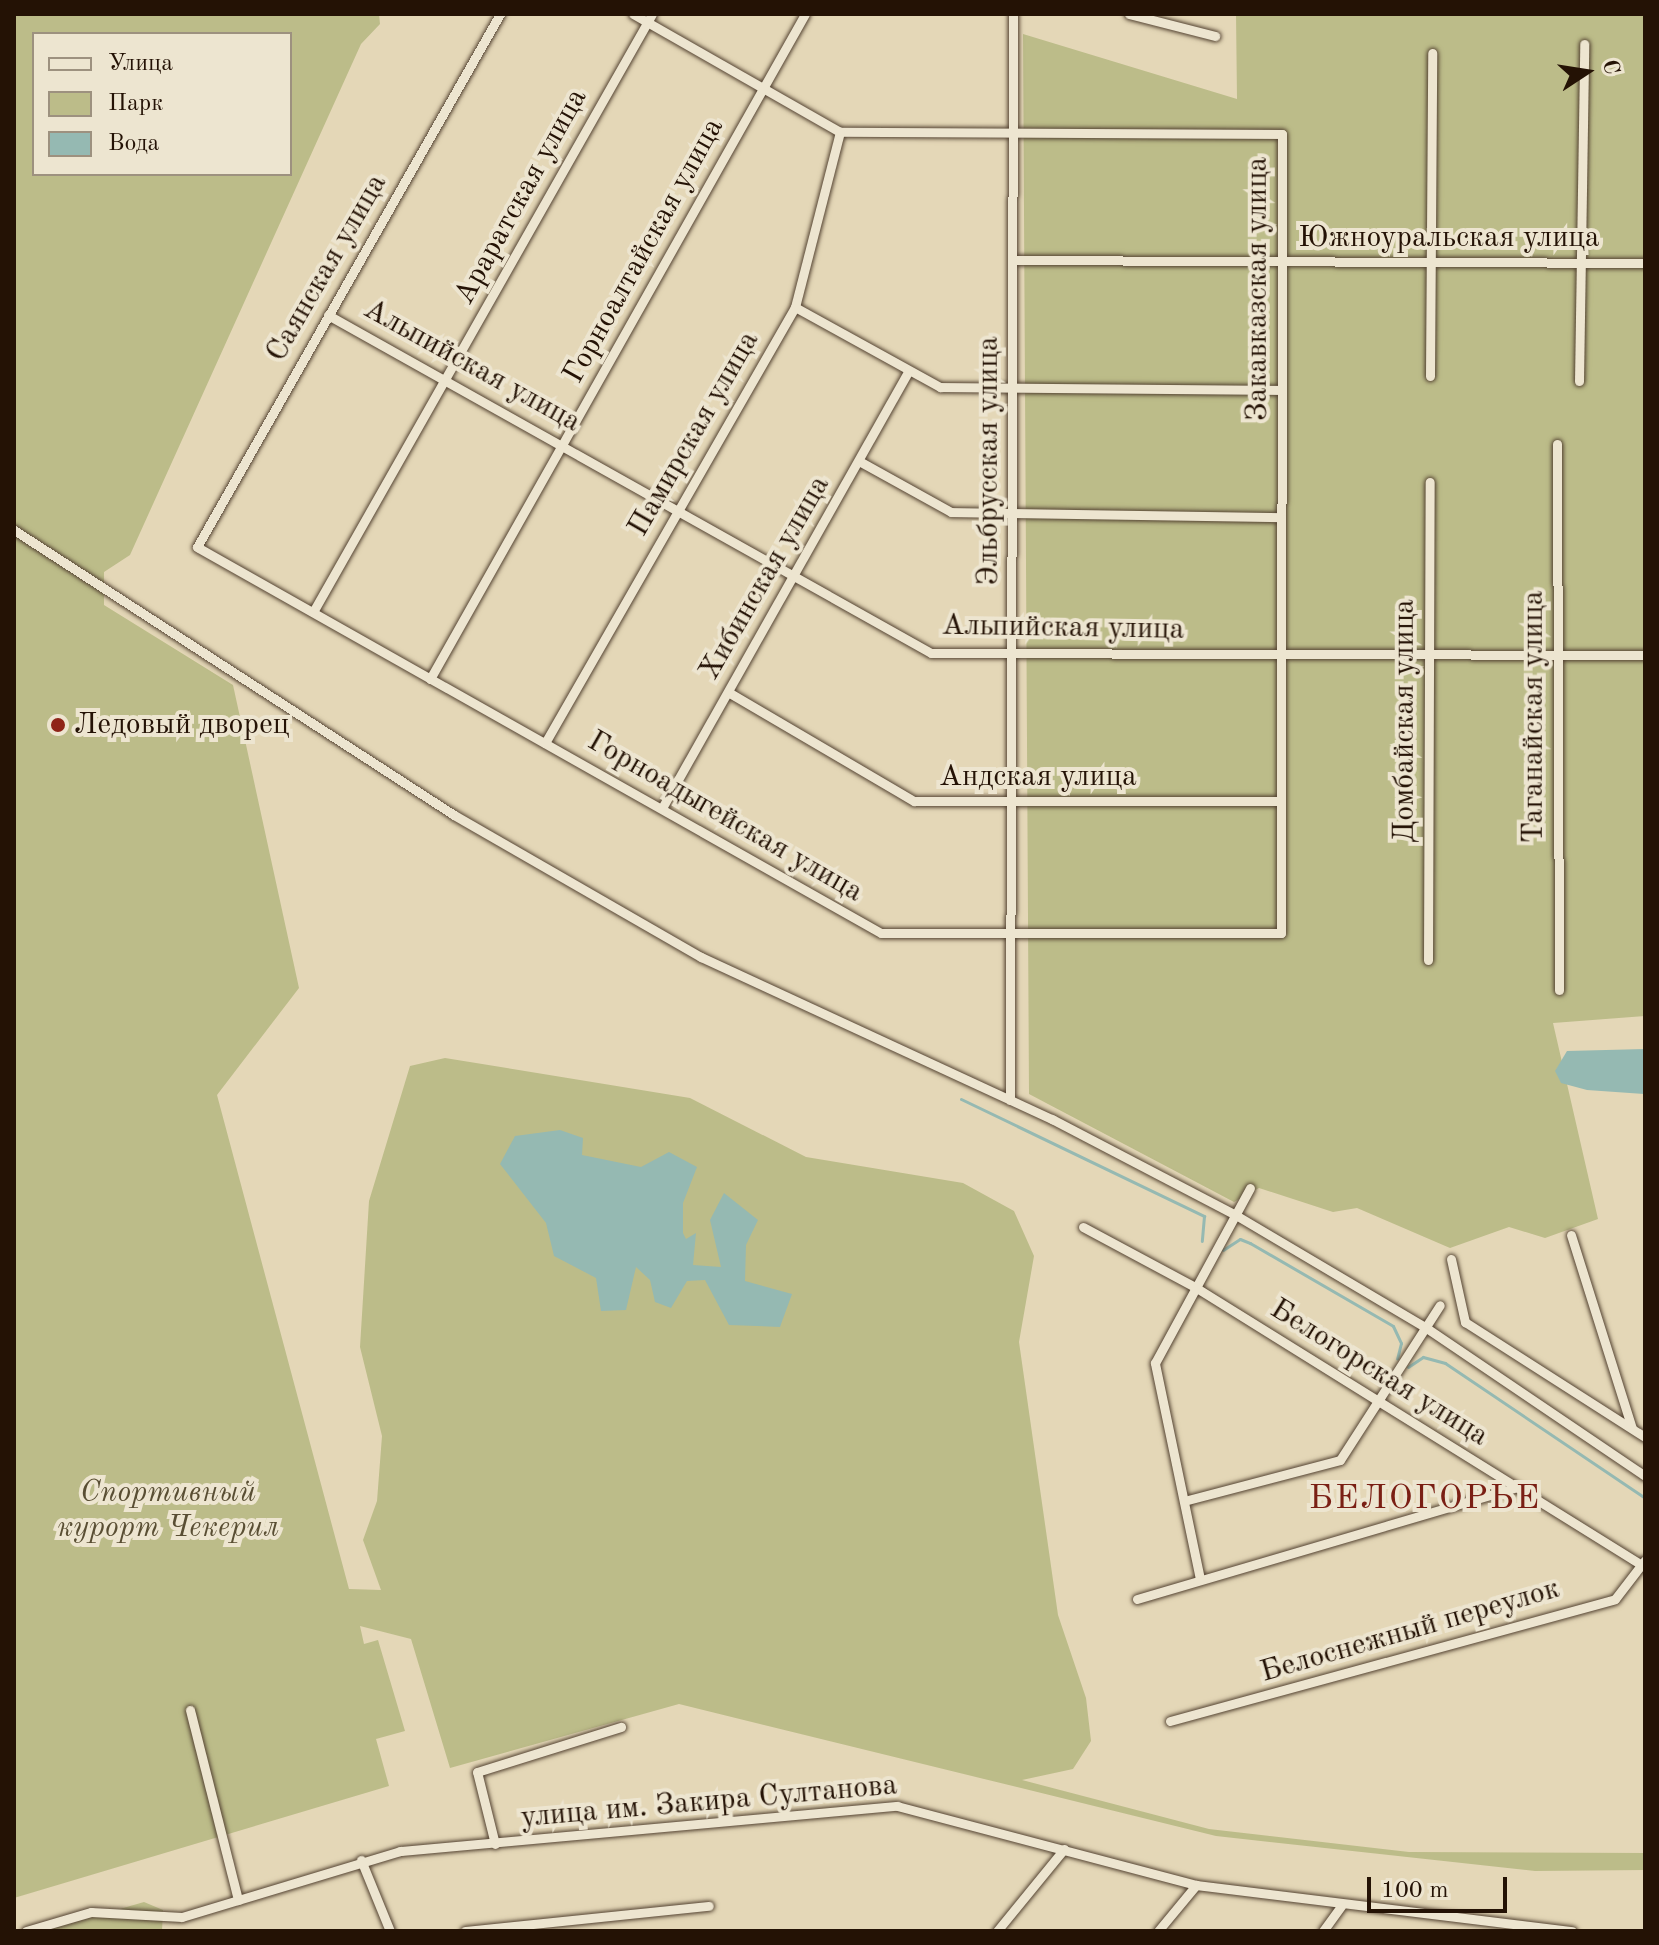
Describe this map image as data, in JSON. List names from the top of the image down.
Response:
{
  "streets": {
    "street": [
      "Араратская улица",
      "Южноуральская улица",
      "Горноалтайская улица",
      "Саянская улица",
      "Закавказская улица",
      "Альпийская улица",
      "Памирская улица",
      "Эльбрусская улица",
      "Хибинская улица",
      "Таганайская улица",
      "Домбайская улица",
      "Андская улица",
      "Горноадыгейская улица",
      "Белогорская улица",
      "Белоснежный переулок",
      "улица им. Закира Султанова"
    ]
  },
  "crossings": [
    ["Араратская улица", "Альпийская улица"],
    ["Араратская улица", "Горноадыгейская улица"],
    ["Южноуральская улица", "Закавказская улица"],
    ["Южноуральская улица", "Эльбрусская улица"],
    ["Горноалтайская улица", "Альпийская улица"],
    ["Горноалтайская улица", "Горноадыгейская улица"],
    ["Саянская улица", "Альпийская улица"],
    ["Саянская улица", "Горноадыгейская улица"],
    ["Закавказская улица", "Альпийская улица"],
    ["Закавказская улица", "Памирская улица"],
    ["Закавказская улица", "Эльбрусская улица"],
    ["Закавказская улица", "Андская улица"],
    ["Закавказская улица", "Горноадыгейская улица"],
    ["Альпийская улица", "Памирская улица"],
    ["Альпийская улица", "Эльбрусская улица"],
    ["Альпийская улица", "Хибинская улица"],
    ["Альпийская улица", "Таганайская улица"],
    ["Альпийская улица", "Домбайская улица"],
    ["Памирская улица", "Горноадыгейская улица"],
    ["Эльбрусская улица", "Андская улица"],
    ["Эльбрусская улица", "Горноадыгейская улица"],
    ["Хибинская улица", "Андская улица"],
    ["Хибинская улица", "Горноадыгейская улица"],
    ["Белогорская улица", "Белоснежный переулок"]
  ],
  "districts": ["БЕЛОГОРЬЕ"],
  "parks": ["Спортивный курорт Чекерил"],
  "places": ["Ледовый дворец"],
  "legend": ["Улица", "Парк", "Вода"],
  "scale_bar": "100 m",
  "north": "right"
}
